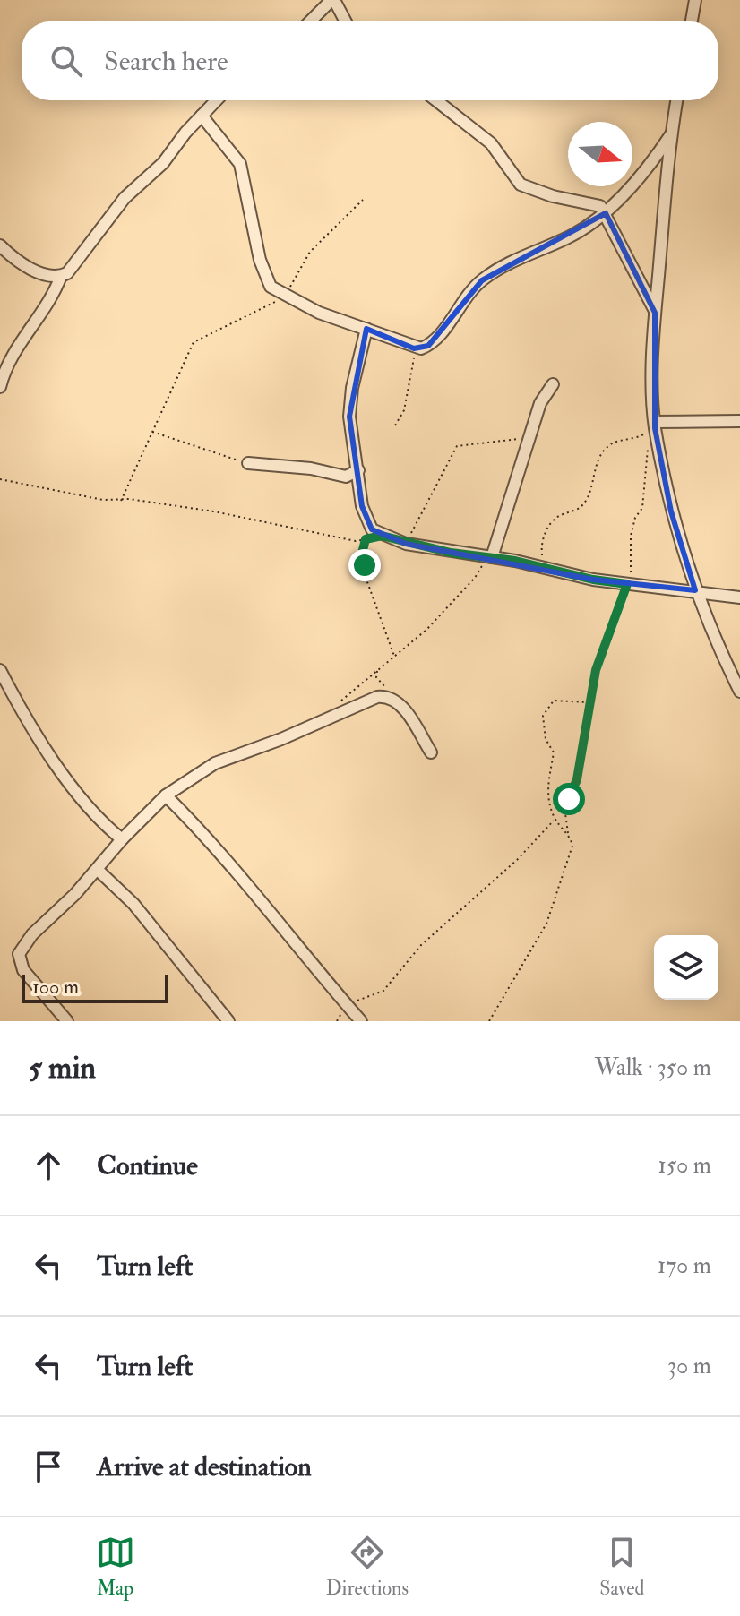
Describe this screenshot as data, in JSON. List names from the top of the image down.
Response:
{
  "scale_bar": "100 m",
  "north": "right",
  "page": {
    "search": "Search here",
    "scale": "100 m",
    "heading": ["5 min", "Walk · 350 m"],
    "list": [
      ["Continue", "150 m"],
      ["Turn left", "170 m"],
      ["Turn left", "30 m"],
      "Arrive at destination"
    ],
    "nav": ["Map", "Directions", "Saved"]
  }
}
